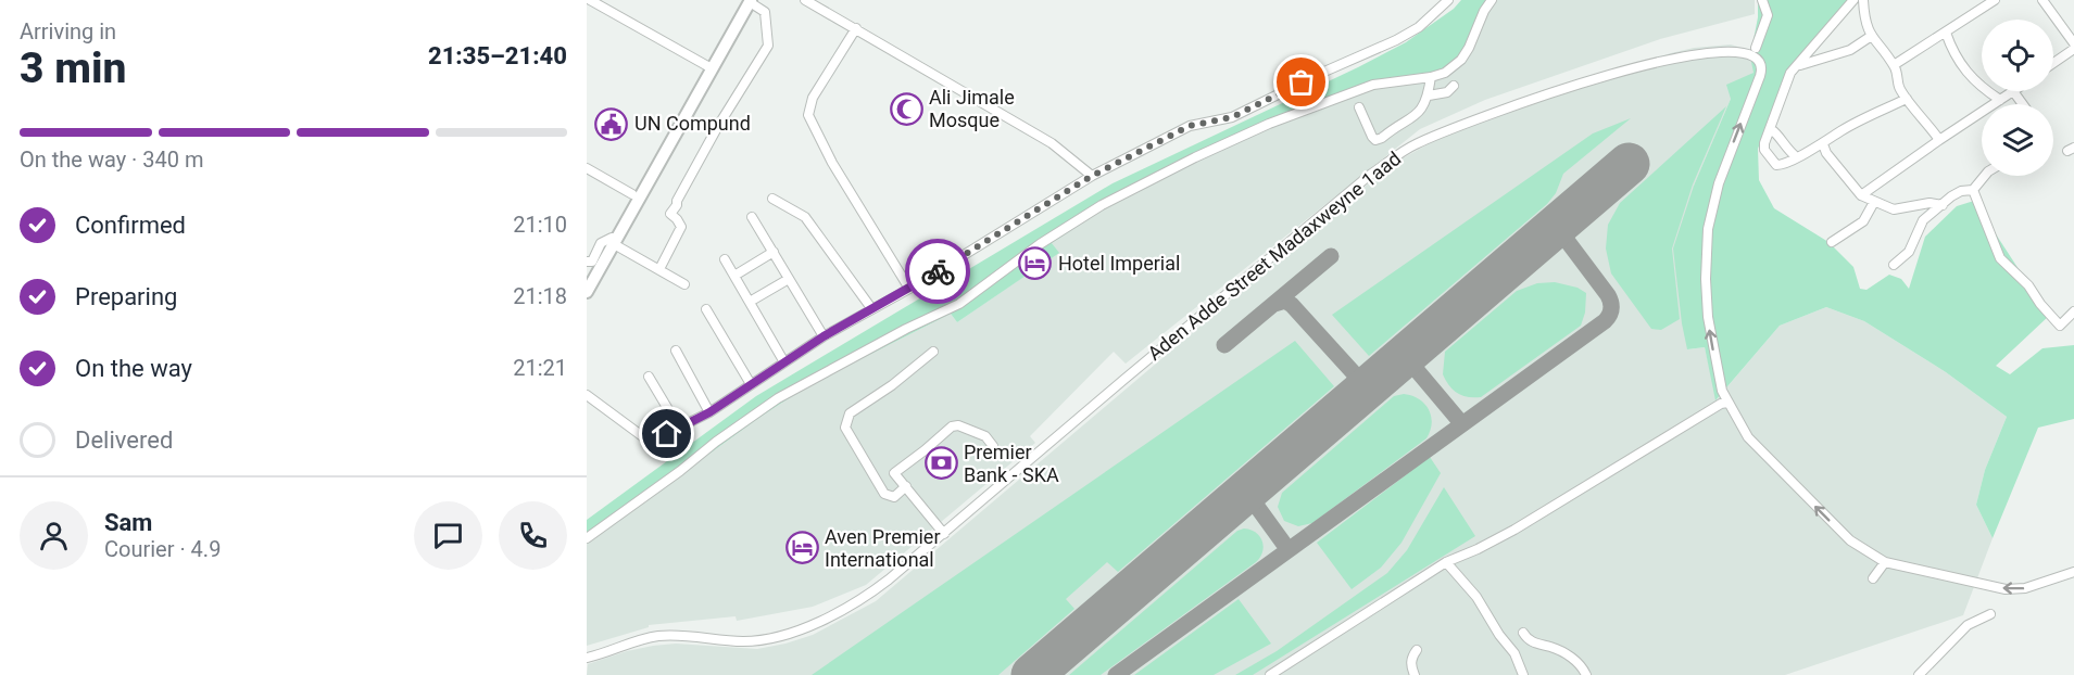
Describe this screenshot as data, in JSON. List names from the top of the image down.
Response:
{
  "streets": {
    "street": ["Aden Adde Street Madaxweyne 1aad"]
  },
  "places": {
    "mosque": ["Ali Jimale Mosque"],
    "public building": ["UN Compund"],
    "hotel": ["Hotel Imperial", "Aven Premier International"],
    "bank": ["Premier Bank - SKA"]
  },
  "page": {
    "heading": ["3 min", "Arriving in", "21:35–21:40"],
    "panel": ["Sam", "Courier · 4.9"],
    "bar": "On the way · 340 m",
    "list": [
      ["Confirmed", "21:10"],
      ["Preparing", "21:18"],
      ["On the way", "21:21"],
      "Delivered"
    ]
  }
}
